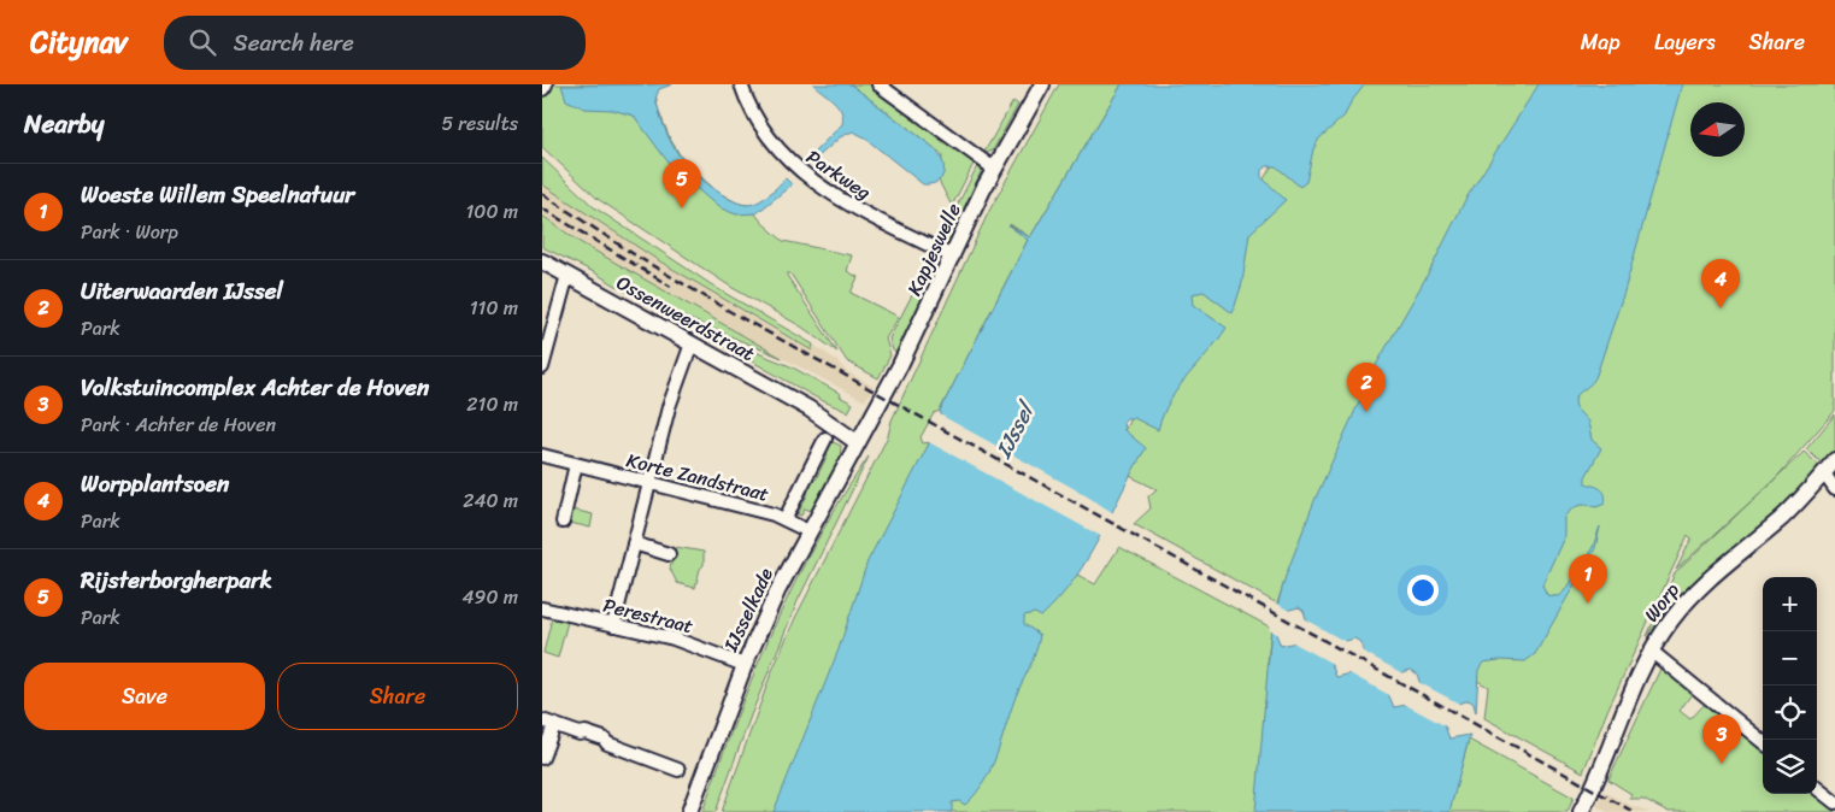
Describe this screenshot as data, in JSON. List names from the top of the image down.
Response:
{
  "streets": {
    "street": [
      "Parkweg",
      "Kapjeswelle",
      "Ossenweerdstraat",
      "Korte Zandstraat",
      "Worp",
      "IJsselkade",
      "Perestraat"
    ]
  },
  "crossings": [
    ["Parkweg", "Kapjeswelle"],
    ["Kapjeswelle", "Ossenweerdstraat"],
    ["Kapjeswelle", "IJsselkade"],
    ["Ossenweerdstraat", "IJsselkade"],
    ["Korte Zandstraat", "IJsselkade"],
    ["IJsselkade", "Perestraat"]
  ],
  "water": ["IJssel"],
  "north": "left",
  "page": {
    "header": "Citynav",
    "search": "Search here",
    "nav": ["Map", "Layers", "Share"],
    "heading": ["Nearby", "5 results"],
    "pins": [
      "5",
      "4",
      "2",
      "1",
      "3"
    ],
    "list": [
      {
        "mark": "1",
        "name": "Woeste Willem Speelnatuur",
        "note": "Park · Worp",
        "value": "100 m"
      },
      {
        "mark": "2",
        "name": "Uiterwaarden IJssel",
        "note": "Park",
        "value": "110 m"
      },
      {
        "mark": "3",
        "name": "Volkstuincomplex Achter de Hoven",
        "note": "Park · Achter de Hoven",
        "value": "210 m"
      },
      {
        "mark": "4",
        "name": "Worpplantsoen",
        "note": "Park",
        "value": "240 m"
      },
      {
        "mark": "5",
        "name": "Rijsterborgherpark",
        "note": "Park",
        "value": "490 m"
      }
    ],
    "map_buttons": ["+", "−"],
    "buttons": ["Save", "Share"]
  }
}
